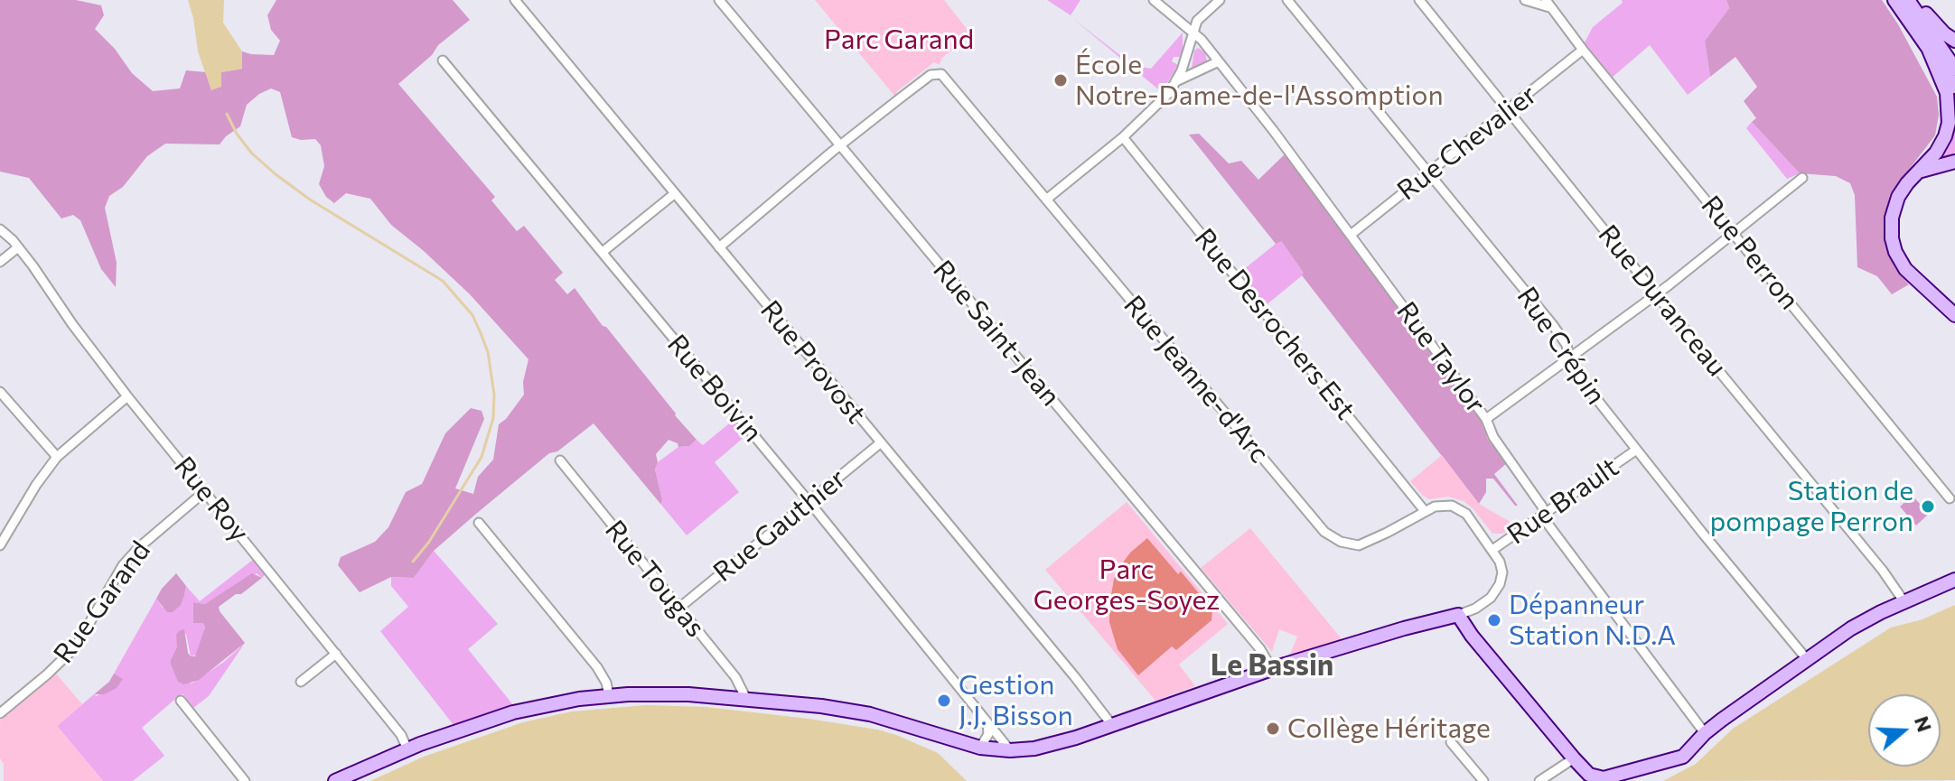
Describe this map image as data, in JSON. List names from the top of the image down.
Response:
{
  "streets": {
    "street": [
      "Rue Chevalier",
      "Rue Perron",
      "Rue Duranceau",
      "Rue Desrochers Est",
      "Rue Saint-Jean",
      "Rue Crépin",
      "Rue Taylor",
      "Rue Provost",
      "Rue Jeanne-d'Arc",
      "Rue Boivin",
      "Rue Roy",
      "Rue Brault",
      "Rue Gauthier",
      "Rue Tougas",
      "Rue Garand"
    ]
  },
  "crossings": [
    ["Rue Chevalier", "Rue Perron"],
    ["Rue Chevalier", "Rue Duranceau"],
    ["Rue Chevalier", "Rue Crépin"],
    ["Rue Chevalier", "Rue Taylor"],
    ["Rue Desrochers Est", "Rue Jeanne-d'Arc"],
    ["Rue Saint-Jean", "Rue Jeanne-d'Arc"],
    ["Rue Crépin", "Rue Brault"],
    ["Rue Taylor", "Rue Brault"],
    ["Rue Provost", "Rue Gauthier"],
    ["Rue Jeanne-d'Arc", "Rue Brault"],
    ["Rue Boivin", "Rue Gauthier"],
    ["Rue Roy", "Rue Garand"],
    ["Rue Gauthier", "Rue Tougas"]
  ],
  "districts": ["Le Bassin"],
  "parks": ["Parc Garand", "Parc Georges-Soyez"],
  "places": [
    "École Notre-Dame-de-l'Assomption",
    "Station de pompage Perron",
    "Dépanneur Station N.D.A",
    "Gestion J.J. Bisson",
    "Collège Héritage"
  ],
  "north": "right"
}
